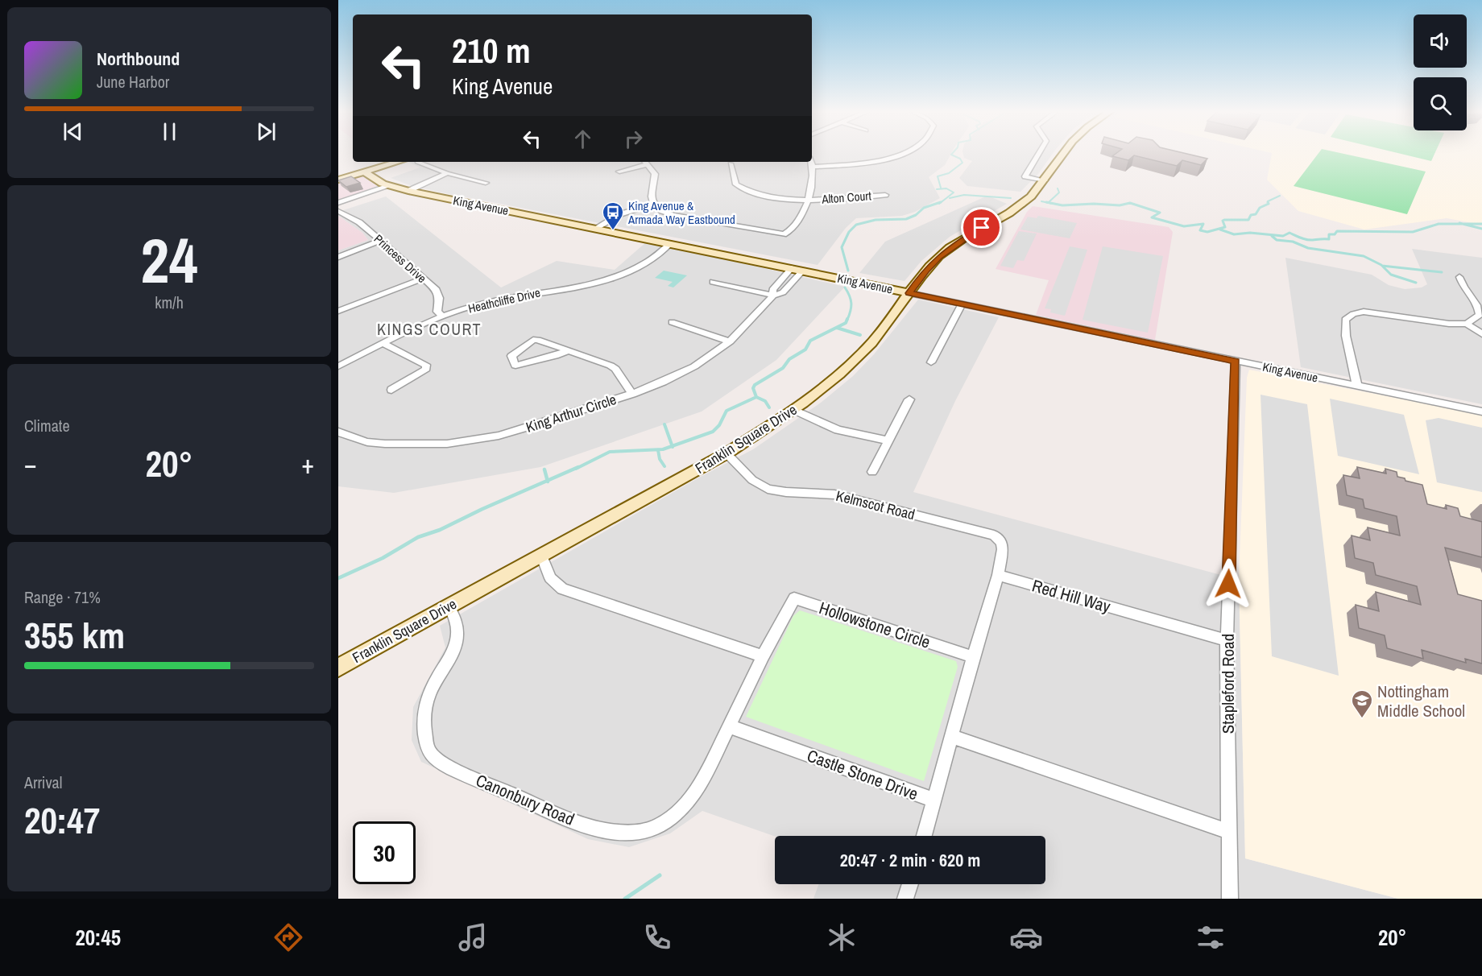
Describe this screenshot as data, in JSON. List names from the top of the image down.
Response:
{
  "streets": {
    "street": [
      "Alton Court",
      "King Avenue",
      "Princess Drive",
      "Heathcliffe Drive",
      "King Arthur Circle",
      "Franklin Square Drive",
      "Kelmscot Road",
      "Red Hill Way",
      "Hollowstone Circle",
      "Stapleford Road",
      "Castle Stone Drive",
      "Canonbury Road"
    ]
  },
  "crossings": [
    ["King Avenue", "Heathcliffe Drive"],
    ["King Avenue", "King Arthur Circle"],
    ["King Avenue", "Franklin Square Drive"],
    ["King Avenue", "Stapleford Road"],
    ["Princess Drive", "Heathcliffe Drive"],
    ["Franklin Square Drive", "Kelmscot Road"],
    ["Franklin Square Drive", "Canonbury Road"],
    ["Kelmscot Road", "Red Hill Way"],
    ["Red Hill Way", "Stapleford Road"],
    ["Hollowstone Circle", "Castle Stone Drive"],
    ["Castle Stone Drive", "Canonbury Road"]
  ],
  "districts": ["KINGS COURT"],
  "places": {
    "bus stop": ["King Avenue & Armada Way Eastbound"],
    "school or university": ["Nottingham Middle School"]
  },
  "page": {
    "turn": ["210 m", "King Avenue"],
    "song": ["Northbound", "June Harbor"],
    "tile": [
      ["24", "km/h"],
      "Climate",
      ["Range · 71%", "355 km"],
      ["Arrival", "20:47"]
    ],
    "heat": ["−", "20°", "+"],
    "limit": "30",
    "trip": "20:47 · 2 min · 620 m",
    "tabs": ["20:45", "20°"]
  }
}
